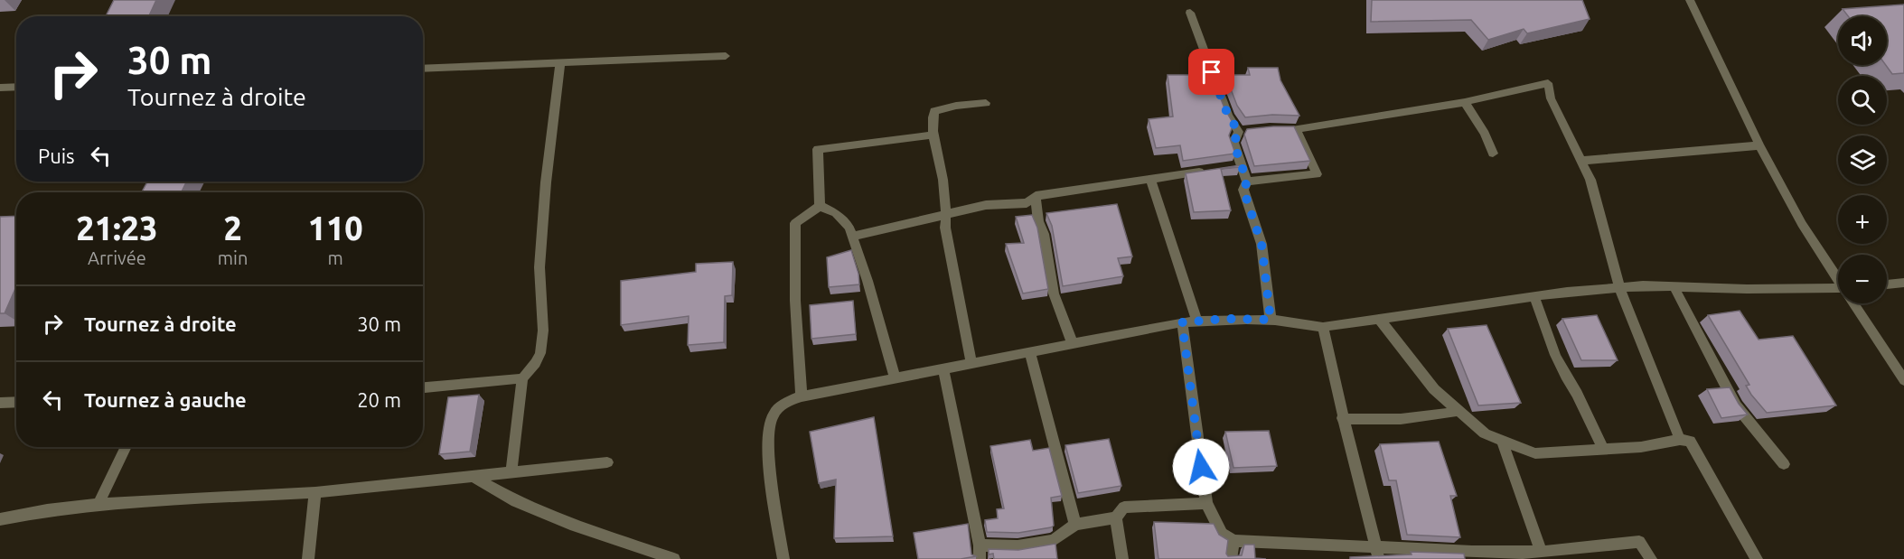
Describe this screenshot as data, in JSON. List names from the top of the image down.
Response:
{
  "page": {
    "map_buttons": ["+", "−"],
    "turn": ["30 m", "Tournez à droite"],
    "then": "Puis",
    "eta": [
      "21:23",
      "Arrivée",
      "2",
      "min",
      "110",
      "m"
    ],
    "list": [
      {
        "name": "Tournez à droite",
        "value": "30 m"
      },
      {
        "name": "Tournez à gauche",
        "value": "20 m"
      }
    ]
  }
}
